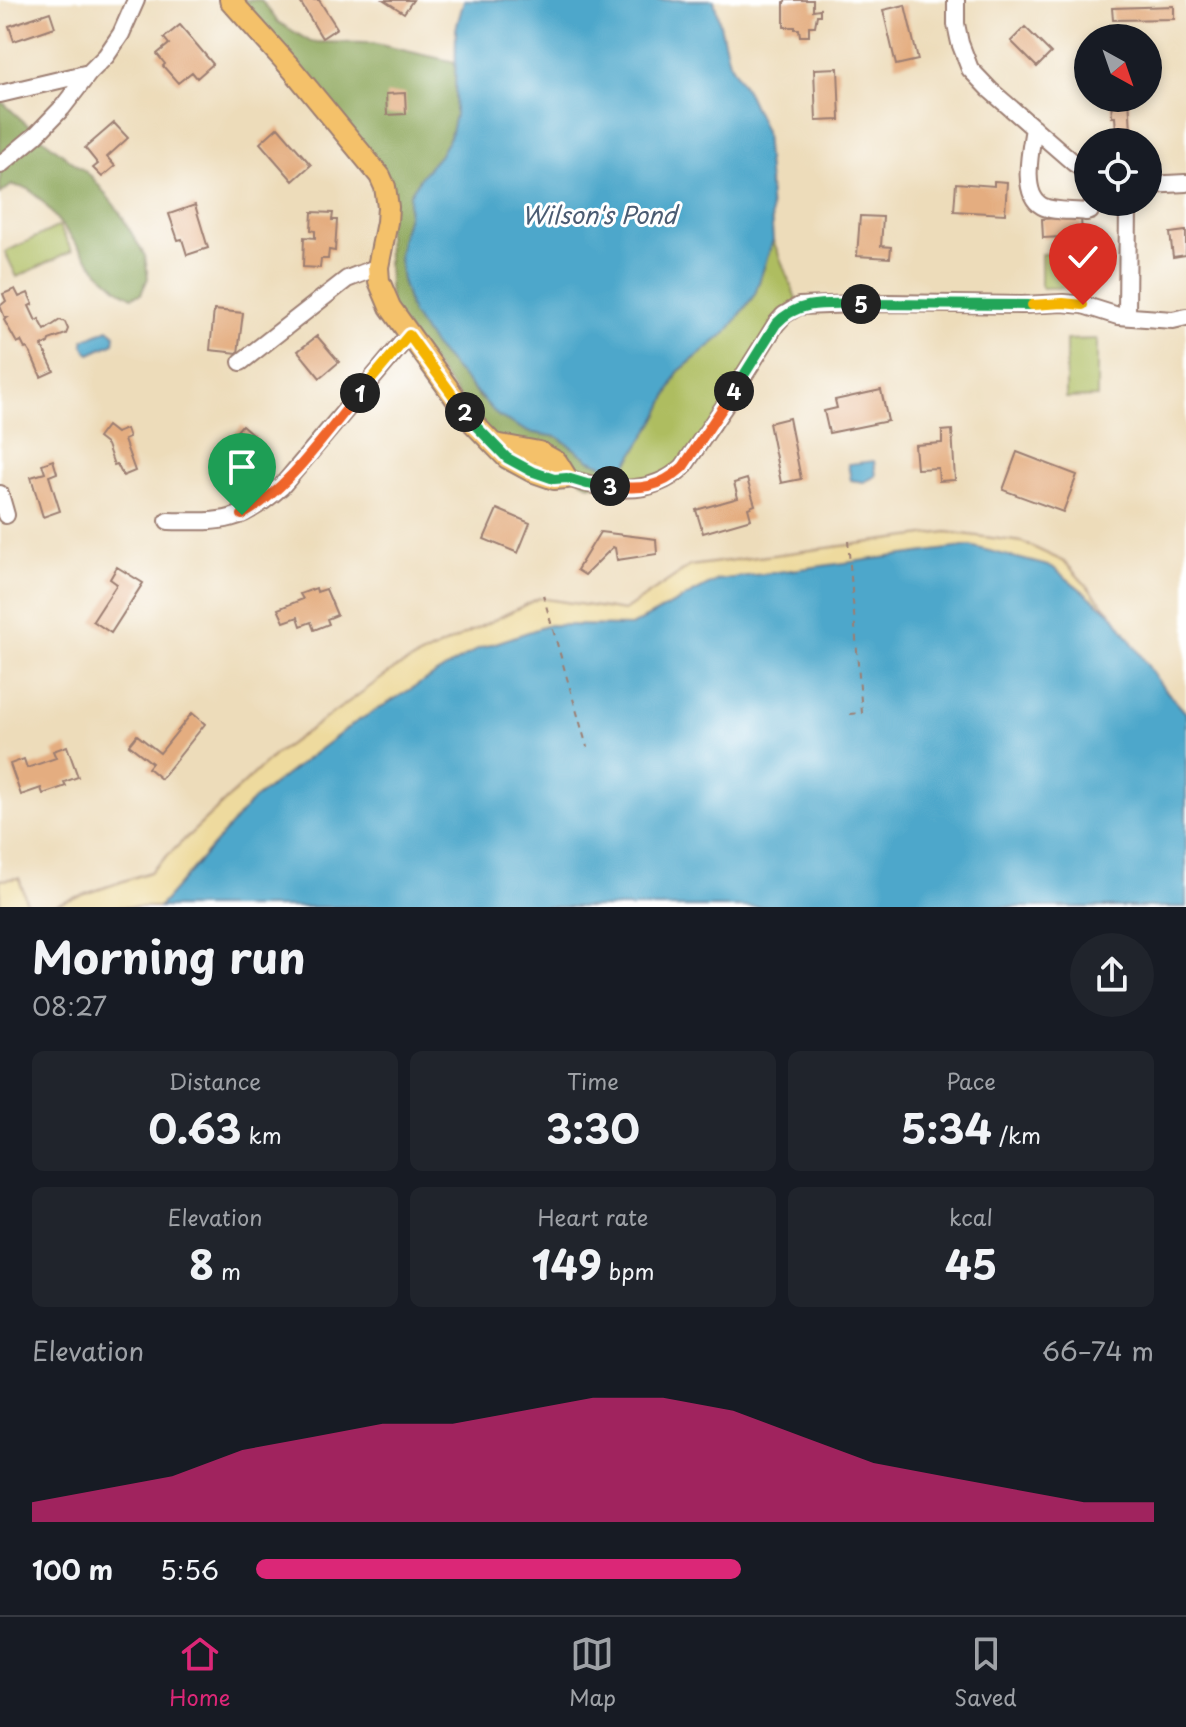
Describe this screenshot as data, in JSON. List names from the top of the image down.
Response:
{
  "water": ["Wilson's Pond"],
  "north": "bottom right",
  "page": {
    "pins": [
      "5",
      "4",
      "1",
      "2",
      "3"
    ],
    "heading": ["Morning run", "08:27"],
    "stats": [
      ["Distance", "0.63 km"],
      ["Time", "3:30"],
      ["Pace", "5:34 /km"],
      ["Elevation", "8 m"],
      ["Heart rate", "149 bpm"],
      ["kcal", "45"]
    ],
    "chart": ["Elevation", "66–74 m"],
    "list": [
      {
        "name": "100 m",
        "note": "5:56"
      }
    ],
    "tabs": ["Home", "Map", "Saved"]
  }
}
